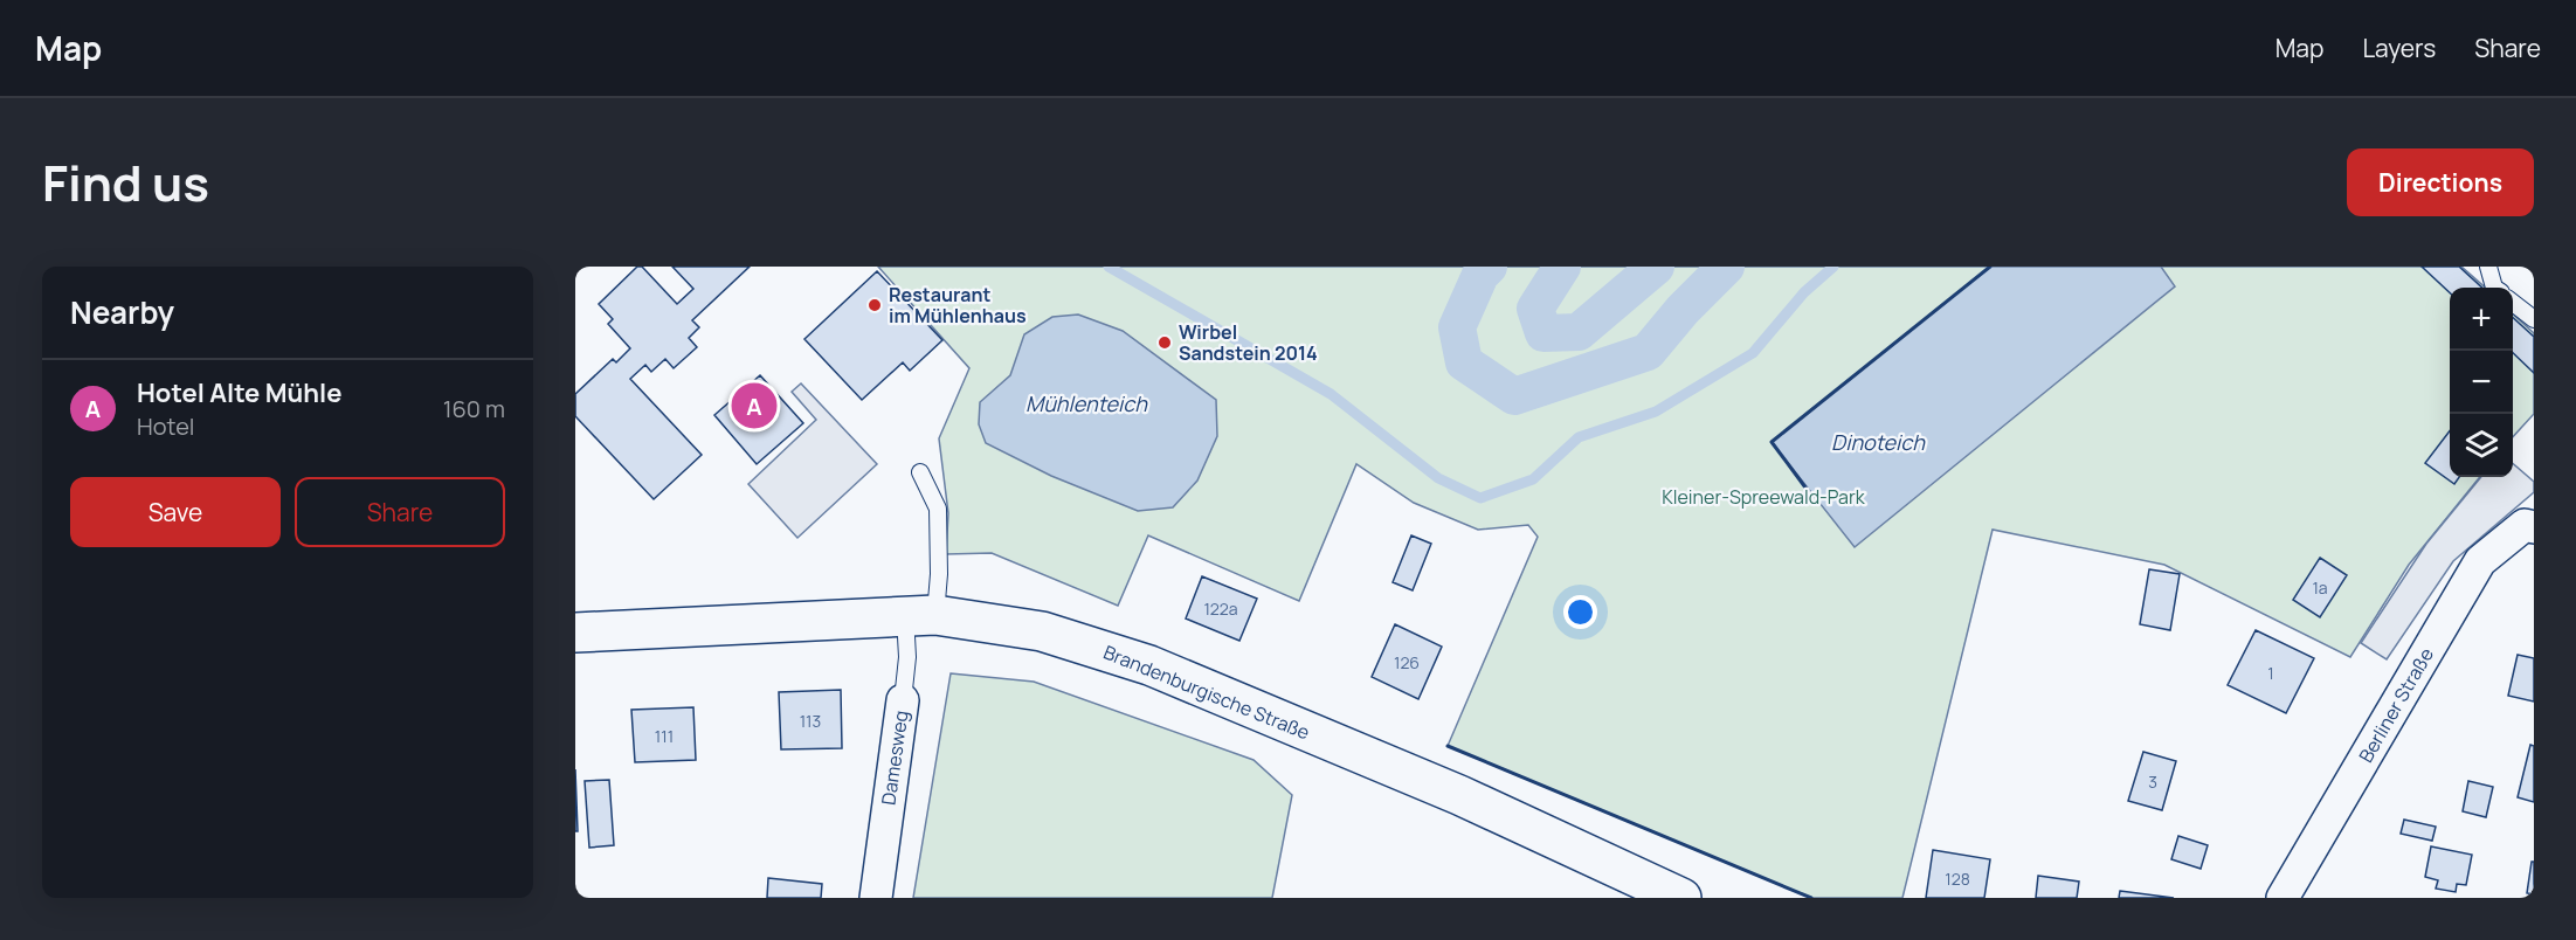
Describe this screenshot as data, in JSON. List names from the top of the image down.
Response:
{
  "streets": {
    "street": ["Brandenburgische Straße", "Berliner Straße", "Damesweg"]
  },
  "crossings": [
    ["Brandenburgische Straße", "Damesweg"]
  ],
  "water": ["Mühlenteich", "Dinoteich"],
  "parks": ["Kleiner-Spreewald-Park"],
  "places": ["Restaurant im Mühlenhaus", "Wirbel Sandstein 2014"],
  "house_numbers": [
    "1a",
    "122a",
    "126",
    "1",
    "113",
    "111",
    "3",
    "128"
  ],
  "page": {
    "header": "Map",
    "nav": ["Map", "Layers", "Share"],
    "title": "Find us",
    "buttons": [
      "Directions",
      ["Save", "Share"]
    ],
    "heading": "Nearby",
    "map_buttons": ["+", "−"],
    "list": [
      {
        "mark": "A",
        "name": "Hotel Alte Mühle",
        "note": "Hotel",
        "value": "160 m"
      }
    ],
    "pins": "A"
  }
}
